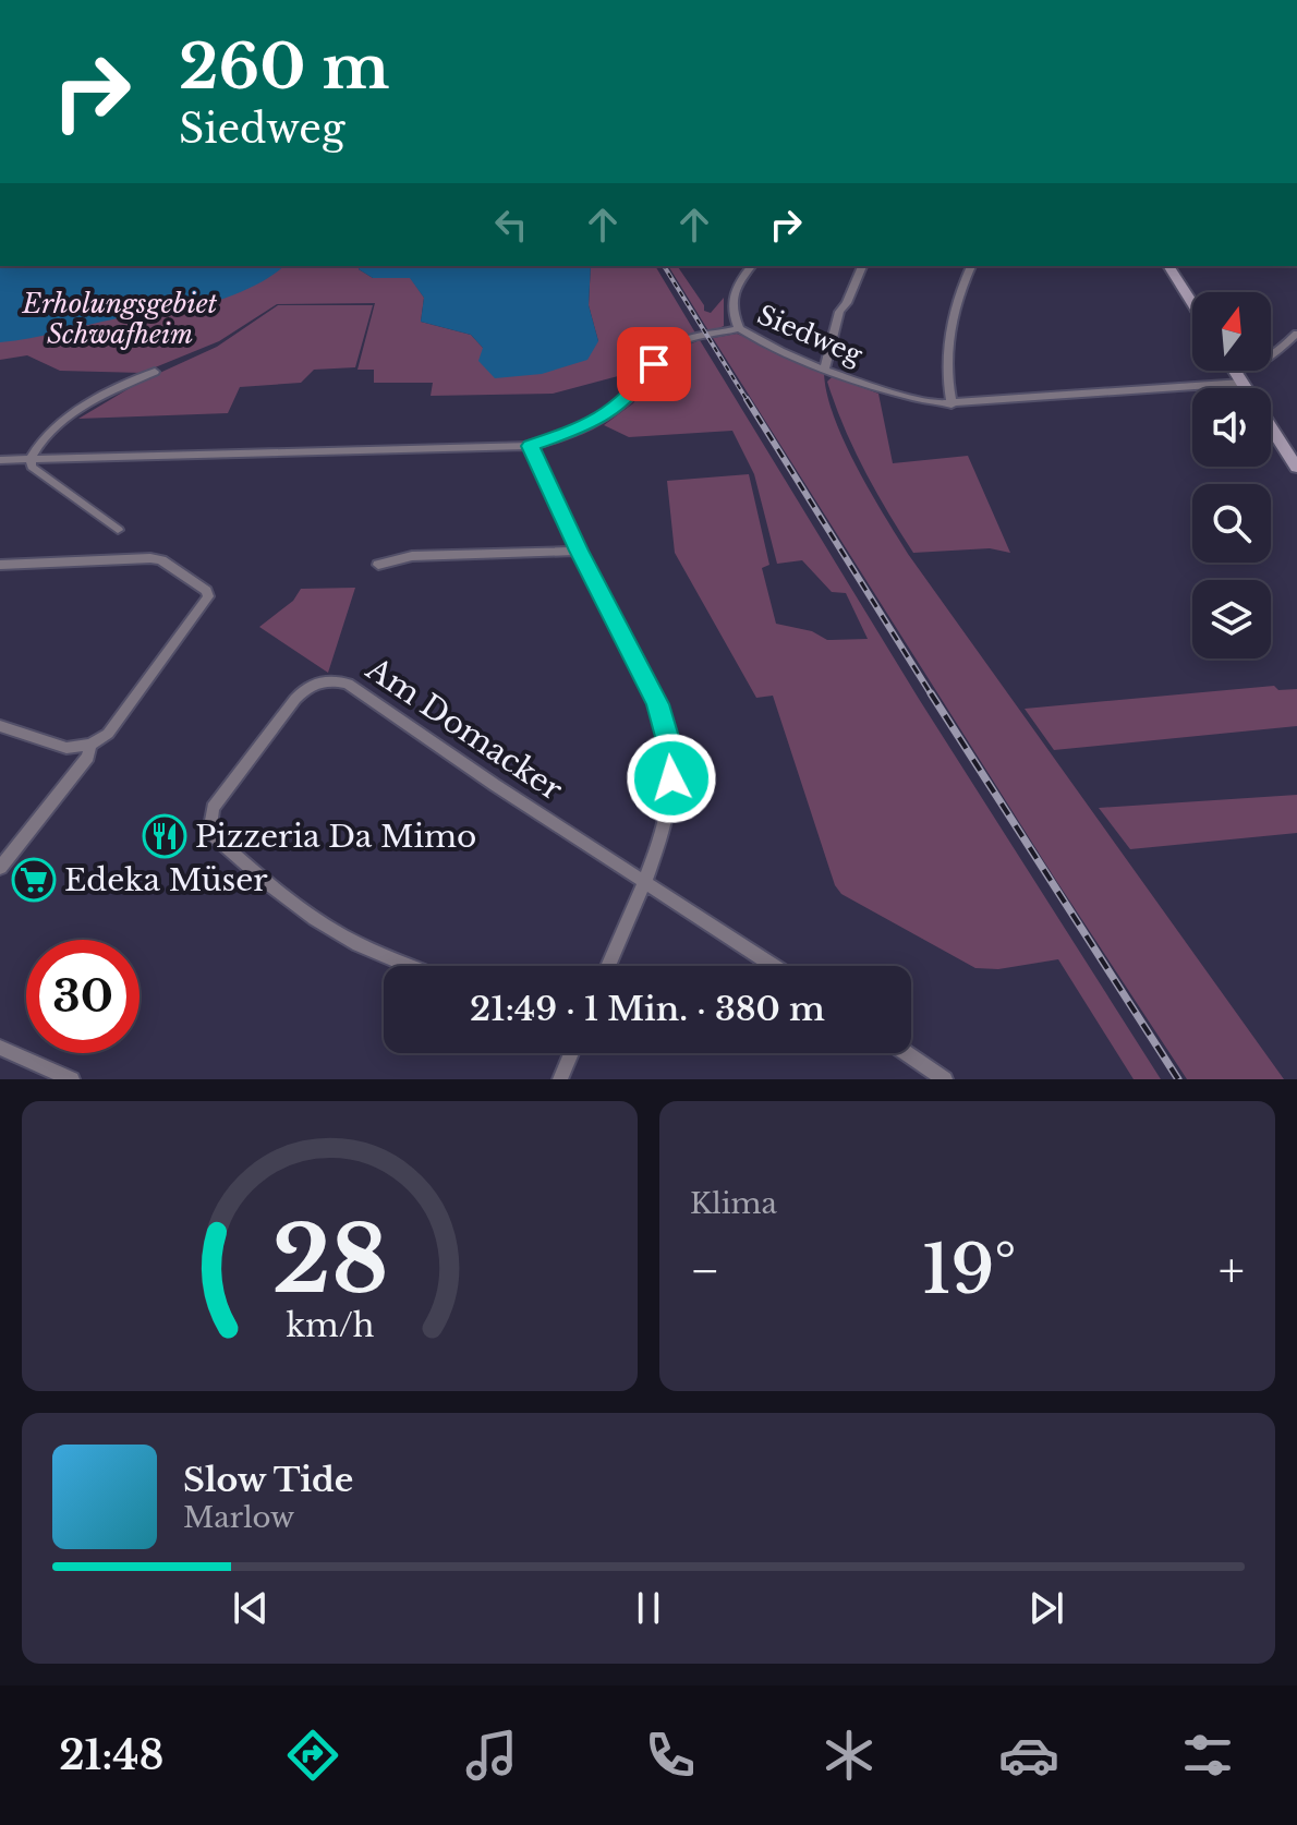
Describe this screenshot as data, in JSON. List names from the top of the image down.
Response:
{
  "streets": {
    "street": ["Siedweg", "Am Domacker"]
  },
  "parks": ["Erholungsgebiet Schwafheim"],
  "places": {
    "restaurant": ["Pizzeria Da Mimo"],
    "supermarket": ["Edeka Müser"]
  },
  "north": "top",
  "page": {
    "turn": ["260 m", "Siedweg"],
    "limit": "30",
    "trip": "21:49 · 1 Min. · 380 m",
    "tile": "Klima",
    "heat": ["−", "19°", "+"],
    "song": ["Slow Tide", "Marlow"],
    "tabs": "21:48",
    "gauge": ["28", "km/h"]
  }
}
